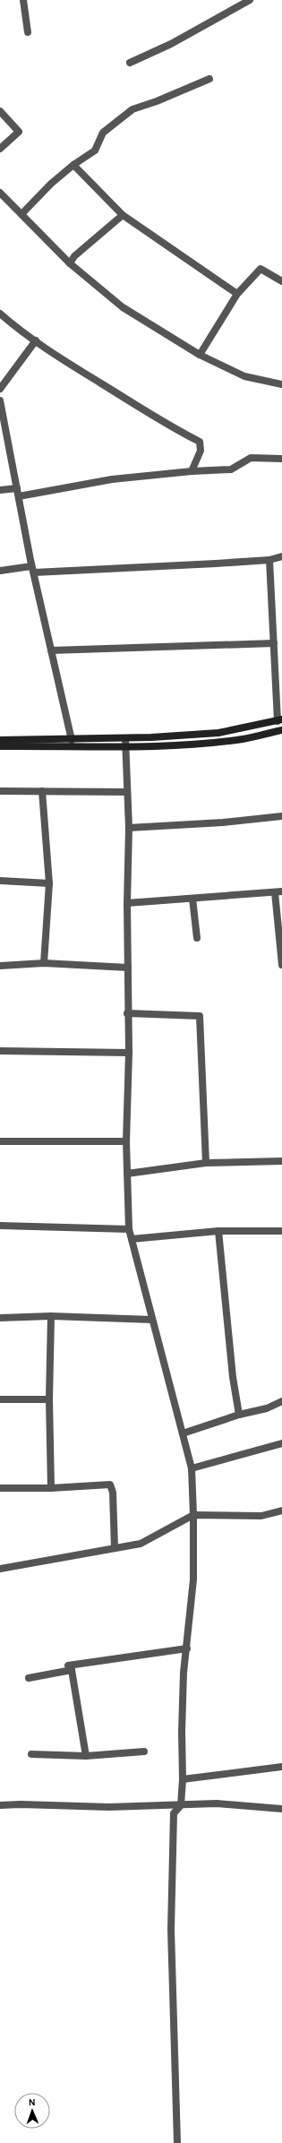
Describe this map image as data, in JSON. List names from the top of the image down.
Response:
{
  "north": "top"
}
